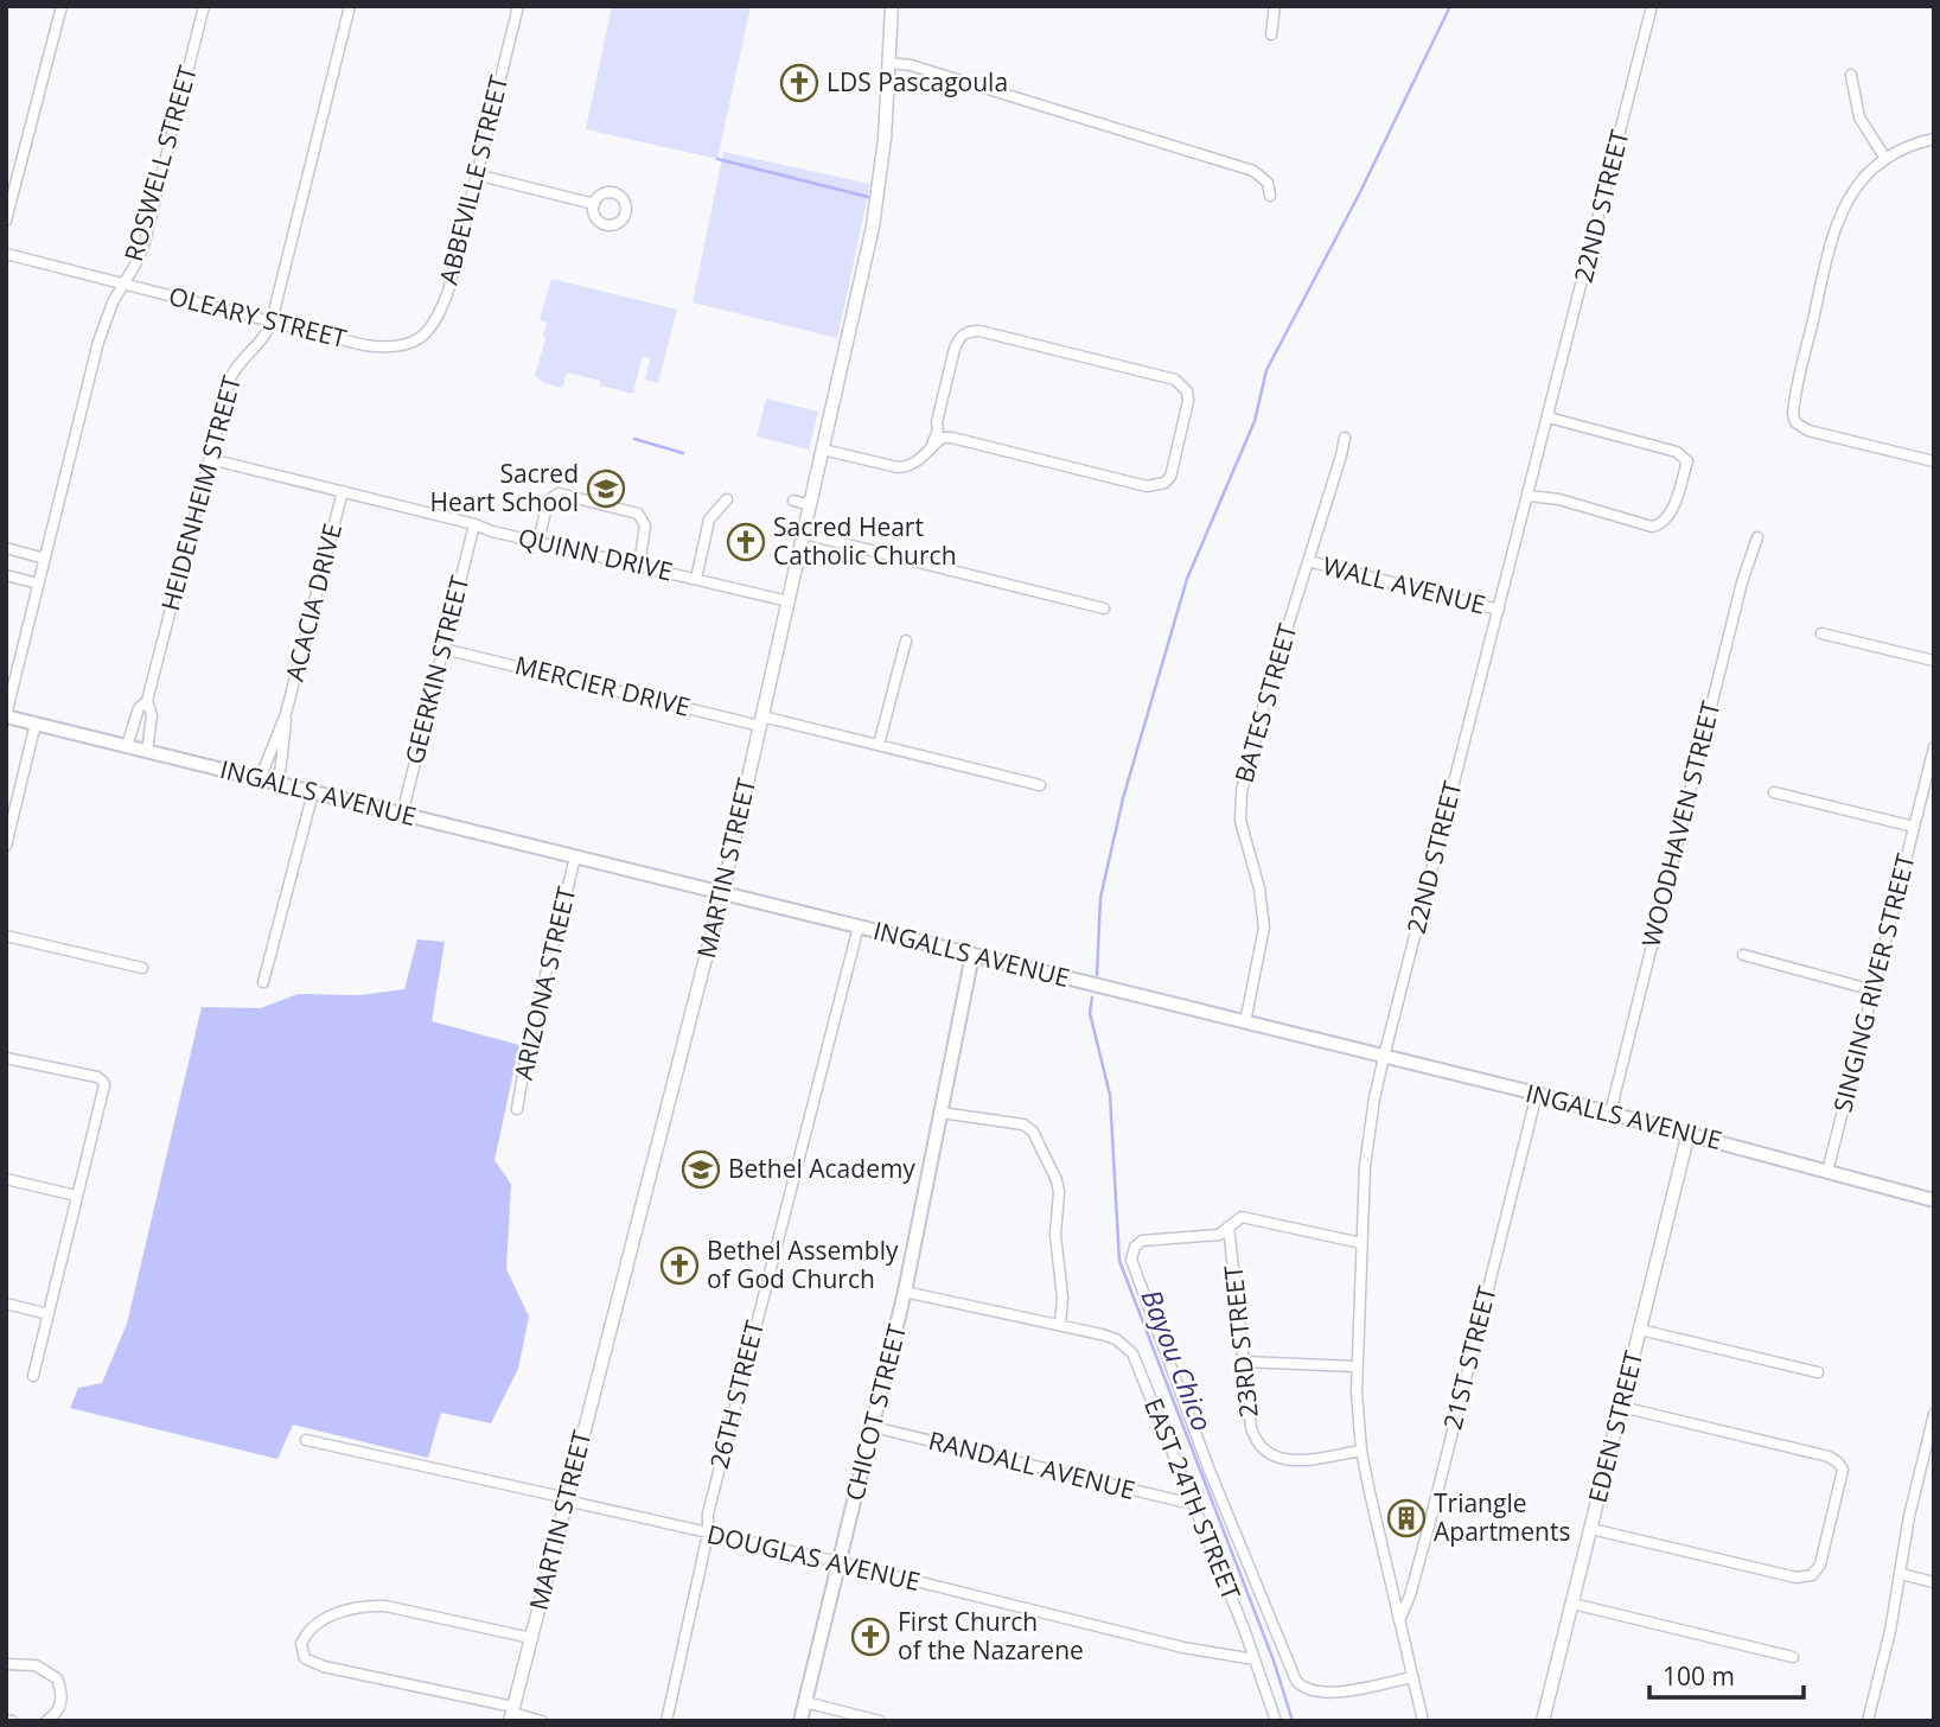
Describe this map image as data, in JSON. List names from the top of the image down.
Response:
{
  "streets": {
    "main road": ["INGALLS AVENUE", "CHICOT STREET"],
    "street": [
      "ROSWELL STREET",
      "ABBEVILLE STREET",
      "22ND STREET",
      "OLEARY STREET",
      "HEIDENHEIM STREET",
      "QUINN DRIVE",
      "WALL AVENUE",
      "ACACIA DRIVE",
      "GEERKIN STREET",
      "MERCIER DRIVE",
      "BATES STREET",
      "WOODHAVEN STREET",
      "MARTIN STREET",
      "ARIZONA STREET",
      "SINGING RIVER STREET",
      "23RD STREET",
      "21ST STREET",
      "26TH STREET",
      "EDEN STREET",
      "RANDALL AVENUE",
      "EAST 24TH STREET",
      "DOUGLAS AVENUE"
    ]
  },
  "crossings": [
    ["ROSWELL STREET", "OLEARY STREET"],
    ["ROSWELL STREET", "INGALLS AVENUE"],
    ["ABBEVILLE STREET", "OLEARY STREET"],
    ["22ND STREET", "WALL AVENUE"],
    ["22ND STREET", "INGALLS AVENUE"],
    ["22ND STREET", "23RD STREET"],
    ["22ND STREET", "21ST STREET"],
    ["OLEARY STREET", "HEIDENHEIM STREET"],
    ["HEIDENHEIM STREET", "QUINN DRIVE"],
    ["HEIDENHEIM STREET", "INGALLS AVENUE"],
    ["QUINN DRIVE", "ACACIA DRIVE"],
    ["QUINN DRIVE", "GEERKIN STREET"],
    ["QUINN DRIVE", "MARTIN STREET"],
    ["WALL AVENUE", "BATES STREET"],
    ["ACACIA DRIVE", "INGALLS AVENUE"],
    ["GEERKIN STREET", "MERCIER DRIVE"],
    ["GEERKIN STREET", "INGALLS AVENUE"],
    ["MERCIER DRIVE", "MARTIN STREET"],
    ["BATES STREET", "INGALLS AVENUE"],
    ["INGALLS AVENUE", "WOODHAVEN STREET"],
    ["INGALLS AVENUE", "MARTIN STREET"],
    ["INGALLS AVENUE", "ARIZONA STREET"],
    ["INGALLS AVENUE", "SINGING RIVER STREET"],
    ["INGALLS AVENUE", "21ST STREET"],
    ["INGALLS AVENUE", "26TH STREET"],
    ["INGALLS AVENUE", "CHICOT STREET"],
    ["INGALLS AVENUE", "EDEN STREET"],
    ["MARTIN STREET", "DOUGLAS AVENUE"],
    ["26TH STREET", "DOUGLAS AVENUE"],
    ["CHICOT STREET", "RANDALL AVENUE"],
    ["CHICOT STREET", "EAST 24TH STREET"],
    ["CHICOT STREET", "DOUGLAS AVENUE"],
    ["RANDALL AVENUE", "EAST 24TH STREET"],
    ["EAST 24TH STREET", "DOUGLAS AVENUE"]
  ],
  "water": ["Bayou Chico"],
  "places": {
    "church": [
      "LDS Pascagoula",
      "Sacred Heart Catholic Church",
      "Bethel Assembly of God Church",
      "First Church of the Nazarene"
    ],
    "school or university": ["Sacred Heart School", "Bethel Academy"],
    "building": ["Triangle Apartments"]
  },
  "scale_bar": "100 m"
}
